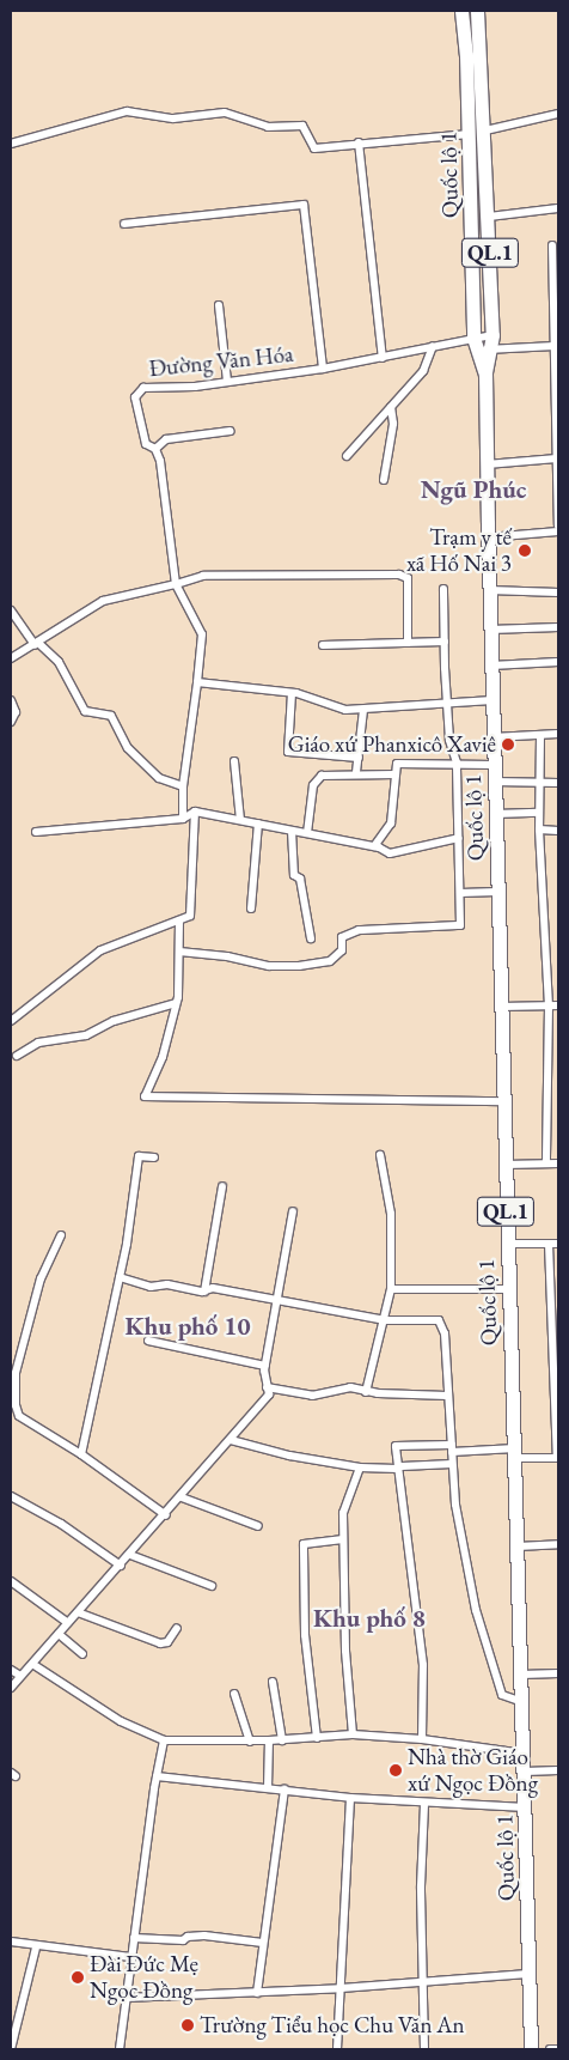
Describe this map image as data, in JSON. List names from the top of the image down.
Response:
{
  "streets": {
    "highway": ["Quốc lộ 1", "QL.1"],
    "street": ["Đường Văn Hóa"]
  },
  "crossings": [
    ["Quốc lộ 1", "Đường Văn Hóa"]
  ],
  "districts": ["Ngũ Phúc", "Khu phố 10", "Khu phố 8"],
  "places": [
    "Trạm y tế xã Hố Nai 3",
    "Giáo xứ Phanxicô Xaviê",
    "Nhà thờ Giáo xứ Ngọc Đồng",
    "Đài Đức Mẹ Ngọc Đồng",
    "Trường Tiểu học Chu Văn An"
  ]
}
